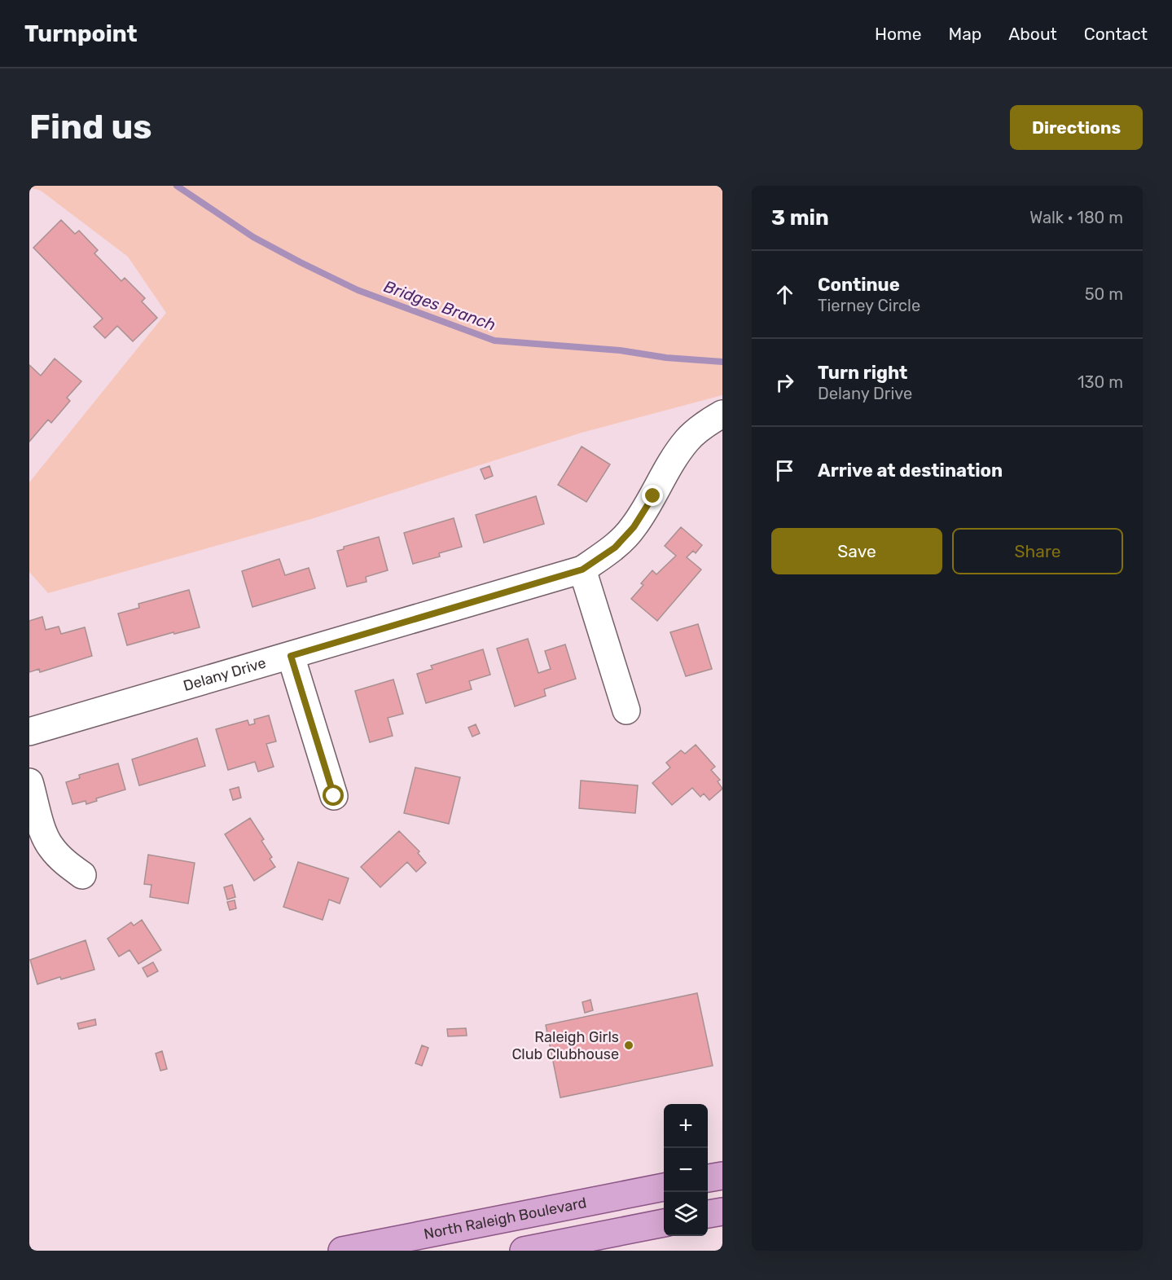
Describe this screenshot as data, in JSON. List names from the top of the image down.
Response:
{
  "streets": {
    "main road": ["North Raleigh Boulevard"],
    "street": ["Delany Drive"]
  },
  "water": ["Bridges Branch"],
  "places": ["Raleigh Girls Club Clubhouse"],
  "page": {
    "header": "Turnpoint",
    "nav": [
      "Home",
      "Map",
      "About",
      "Contact"
    ],
    "buttons": [
      "Directions",
      ["Save", "Share"]
    ],
    "title": "Find us",
    "heading": ["3 min", "Walk · 180 m"],
    "list": [
      ["Continue", "Tierney Circle", "50 m"],
      ["Turn right", "Delany Drive", "130 m"],
      "Arrive at destination"
    ],
    "map_buttons": ["+", "−"]
  }
}
